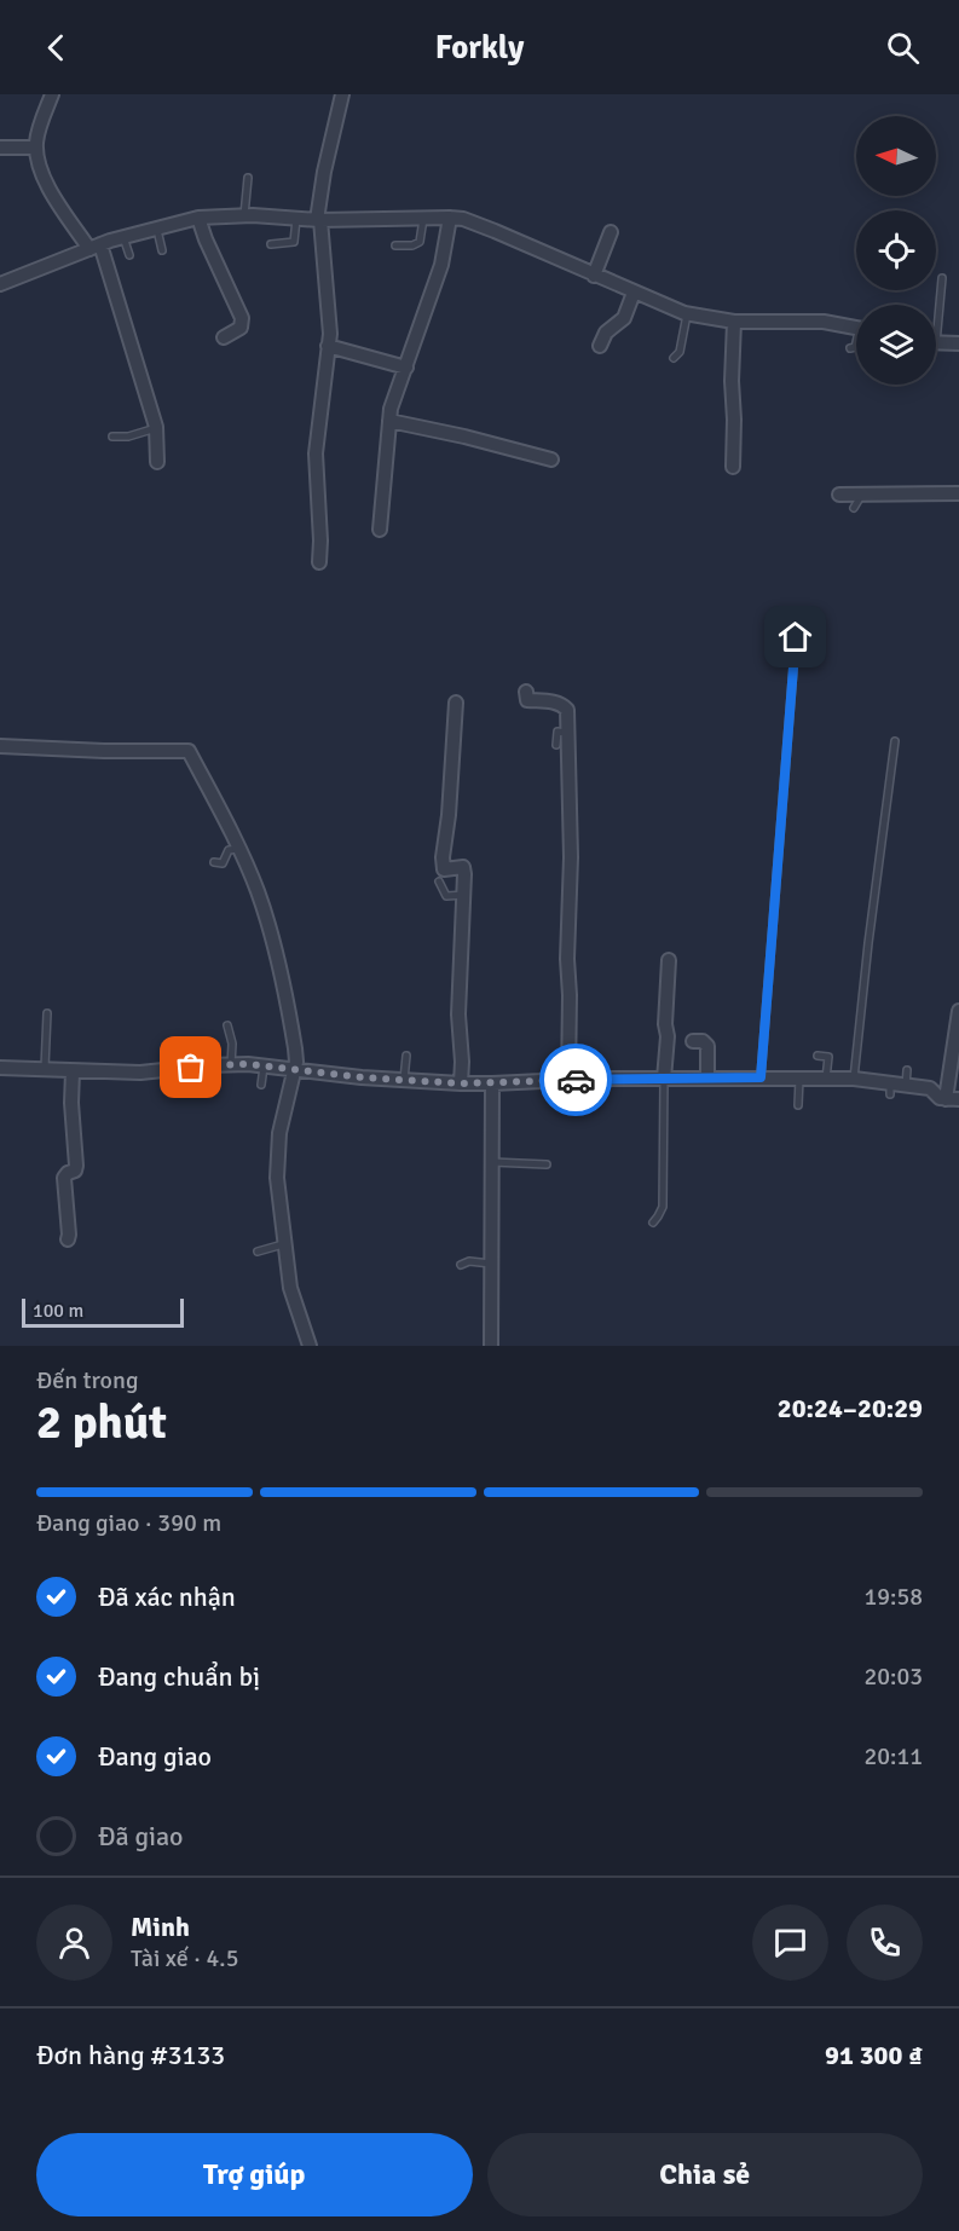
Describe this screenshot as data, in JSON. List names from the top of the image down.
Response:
{
  "scale_bar": "100 m",
  "north": "left",
  "page": {
    "header": "Forkly",
    "scale": "100 m",
    "heading": ["2 phút", "Đến trong", "20:24–20:29"],
    "panel": [
      "Minh",
      "Tài xế · 4.5",
      "Đơn hàng #3133",
      "91 300 ₫"
    ],
    "bar": "Đang giao · 390 m",
    "list": [
      ["Đã xác nhận", "19:58"],
      ["Đang chuẩn bị", "20:03"],
      ["Đang giao", "20:11"],
      "Đã giao"
    ],
    "buttons": ["Trợ giúp", "Chia sẻ"]
  }
}
